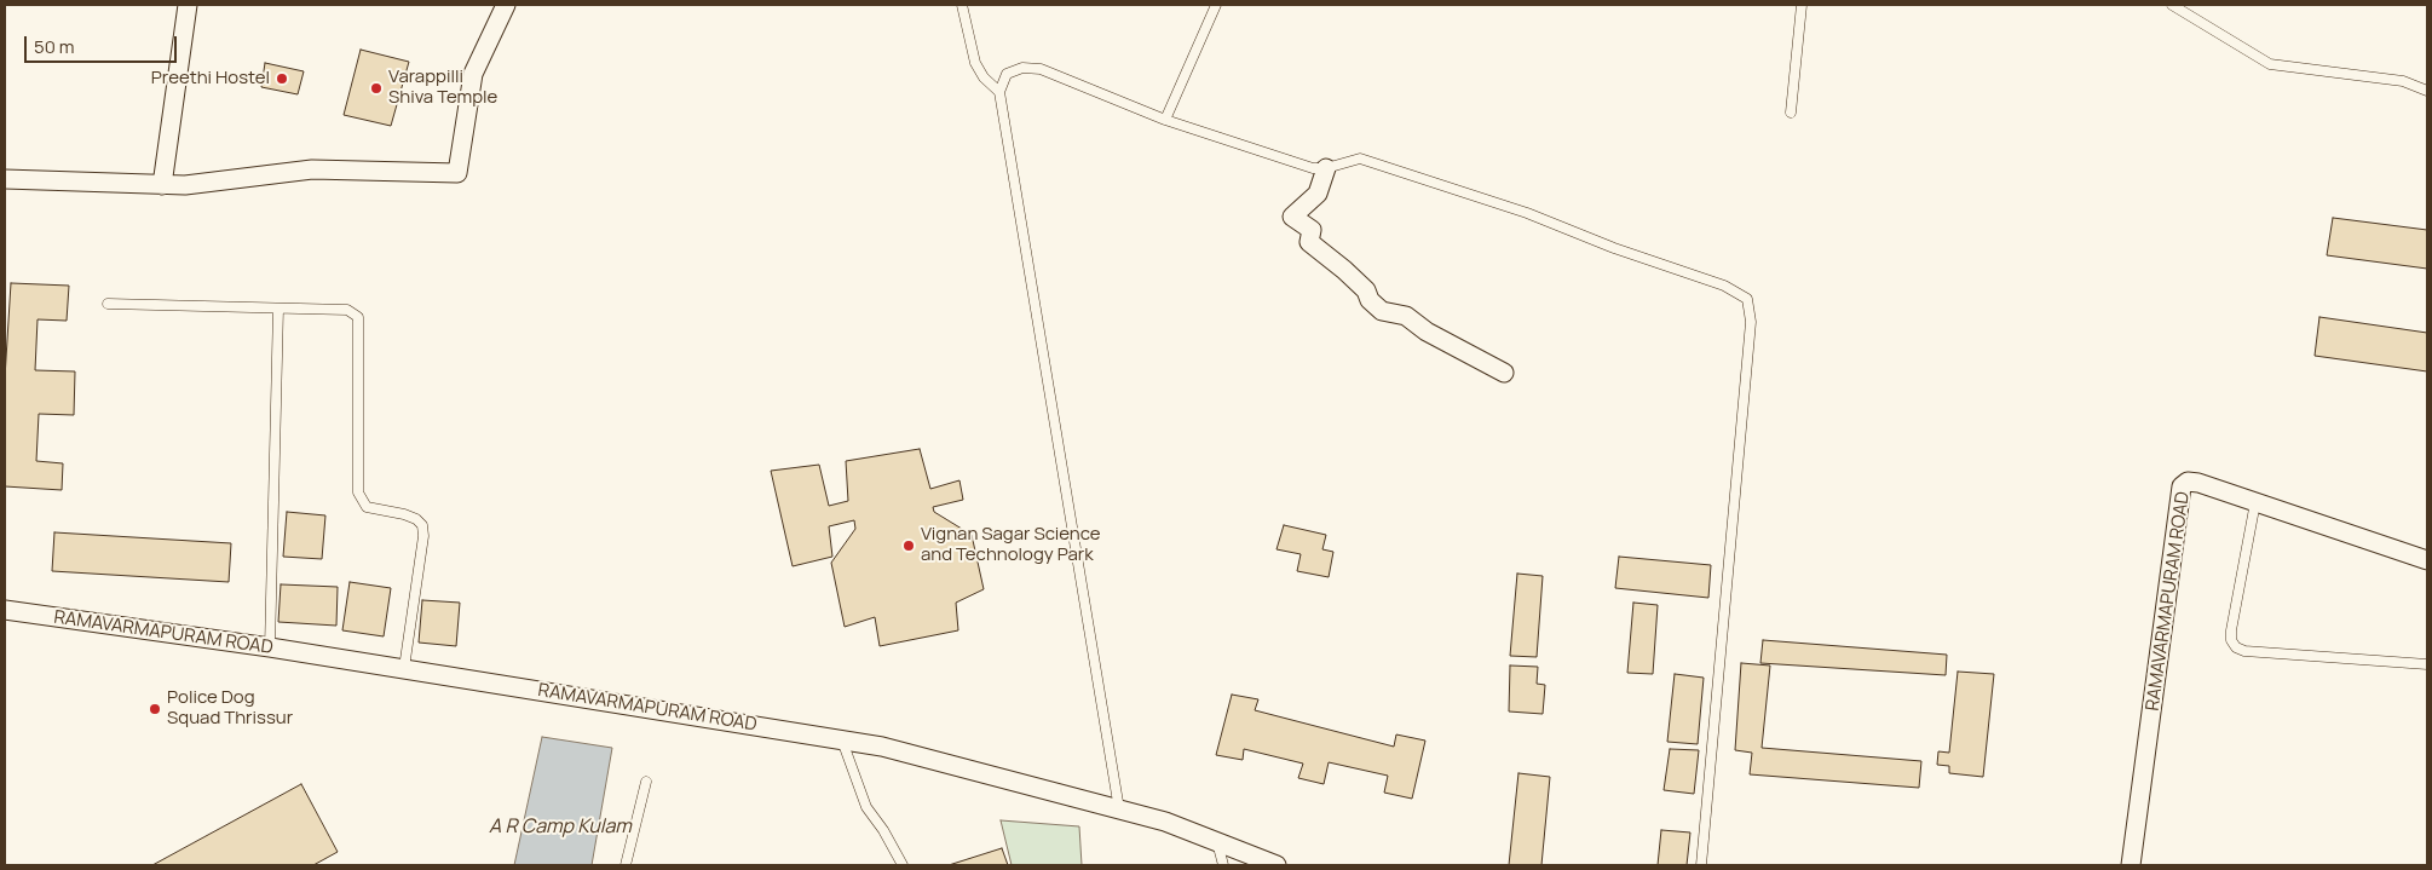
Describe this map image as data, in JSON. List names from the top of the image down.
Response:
{
  "streets": {
    "street": ["RAMAVARMAPURAM ROAD"]
  },
  "water": ["A R Camp Kulam"],
  "places": [
    "Preethi Hostel",
    "Varappilli Shiva Temple",
    "Vignan Sagar Science and Technology Park",
    "Police Dog Squad Thrissur"
  ],
  "scale_bar": "50 m"
}
